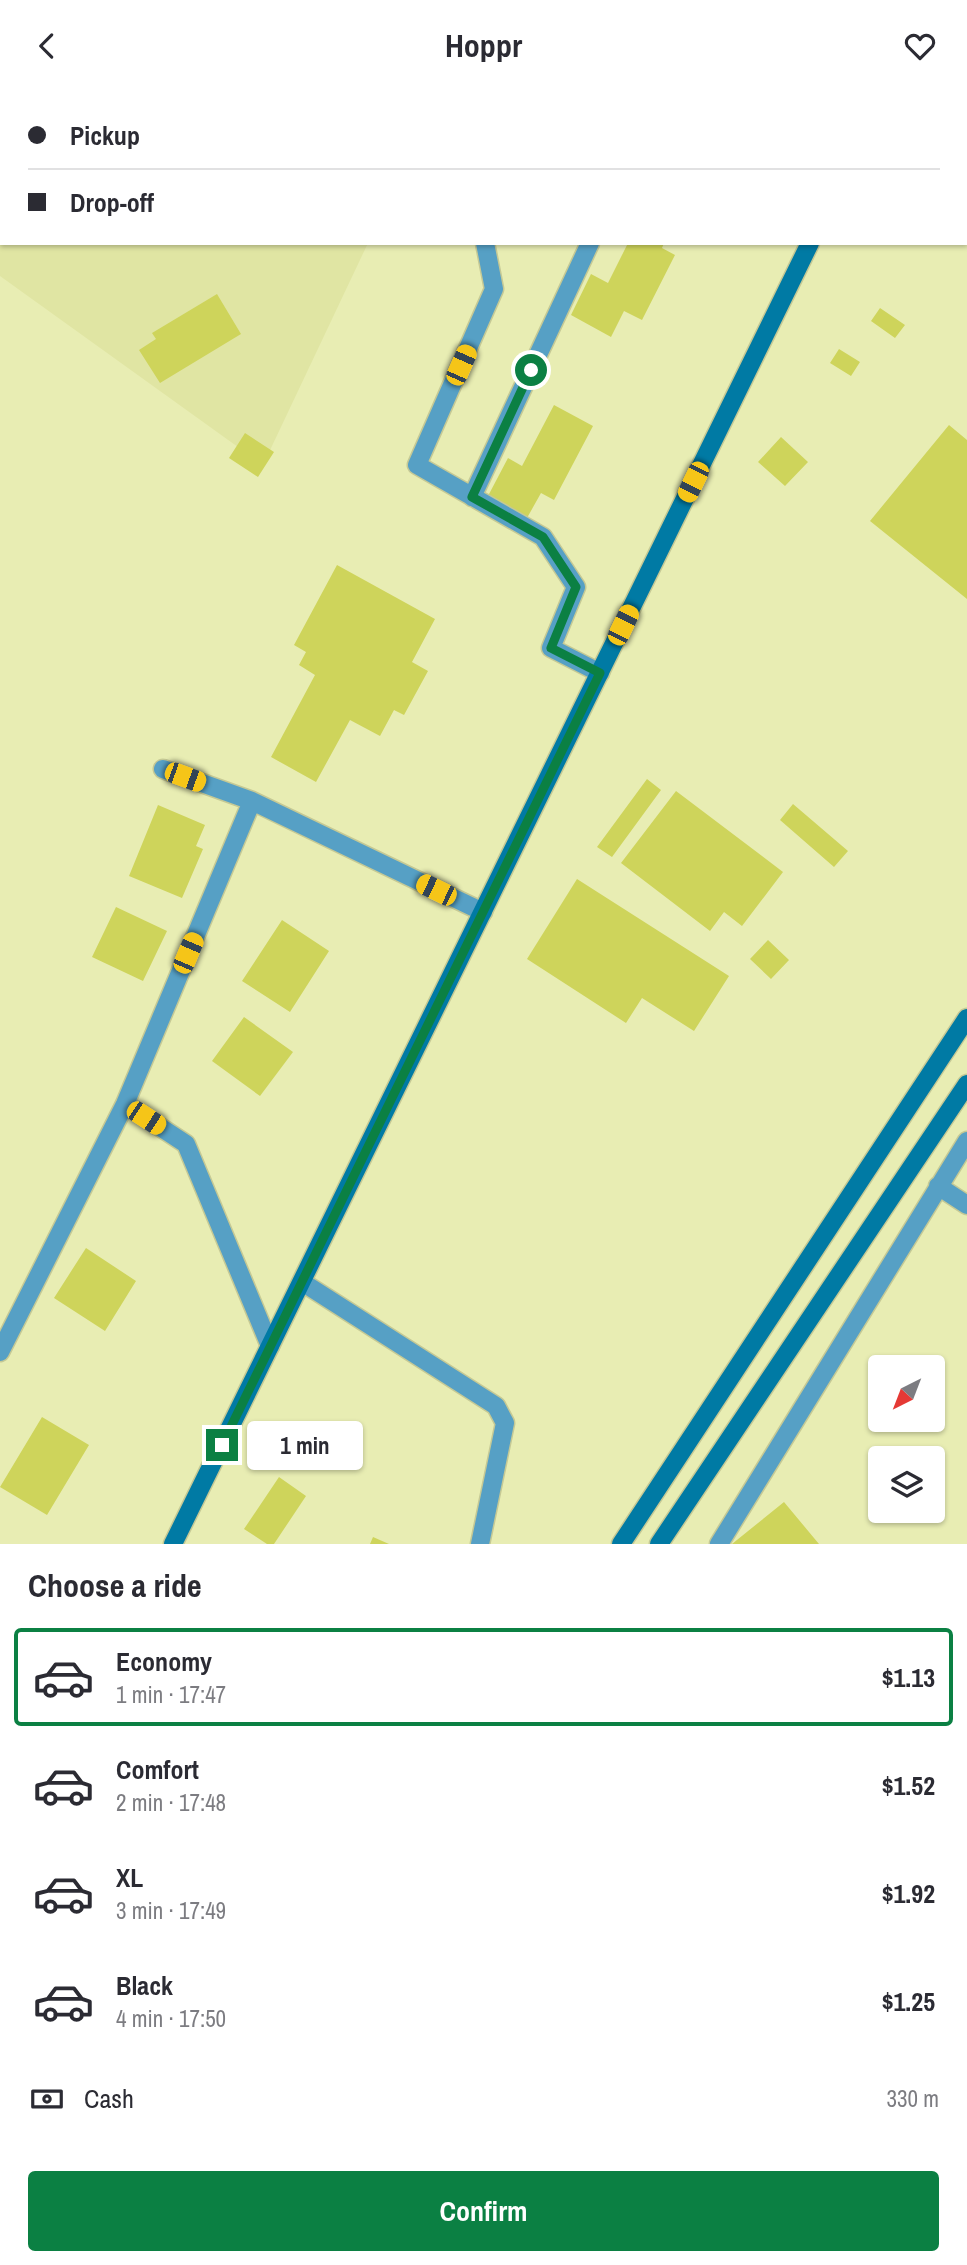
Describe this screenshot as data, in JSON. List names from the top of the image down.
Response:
{
  "north": "bottom left",
  "page": {
    "header": "Hoppr",
    "banner": ["Pickup", "Drop-off"],
    "bubble": "1 min",
    "heading": "Choose a ride",
    "list": [
      {
        "name": "Economy",
        "note": "1 min · 17:47",
        "value": "$1.13"
      },
      {
        "name": "Comfort",
        "note": "2 min · 17:48",
        "value": "$1.52"
      },
      {
        "name": "XL",
        "note": "3 min · 17:49",
        "value": "$1.92"
      },
      {
        "name": "Black",
        "note": "4 min · 17:50",
        "value": "$1.25"
      }
    ],
    "pay": ["Cash", "330 m"],
    "buttons": "Confirm"
  }
}
